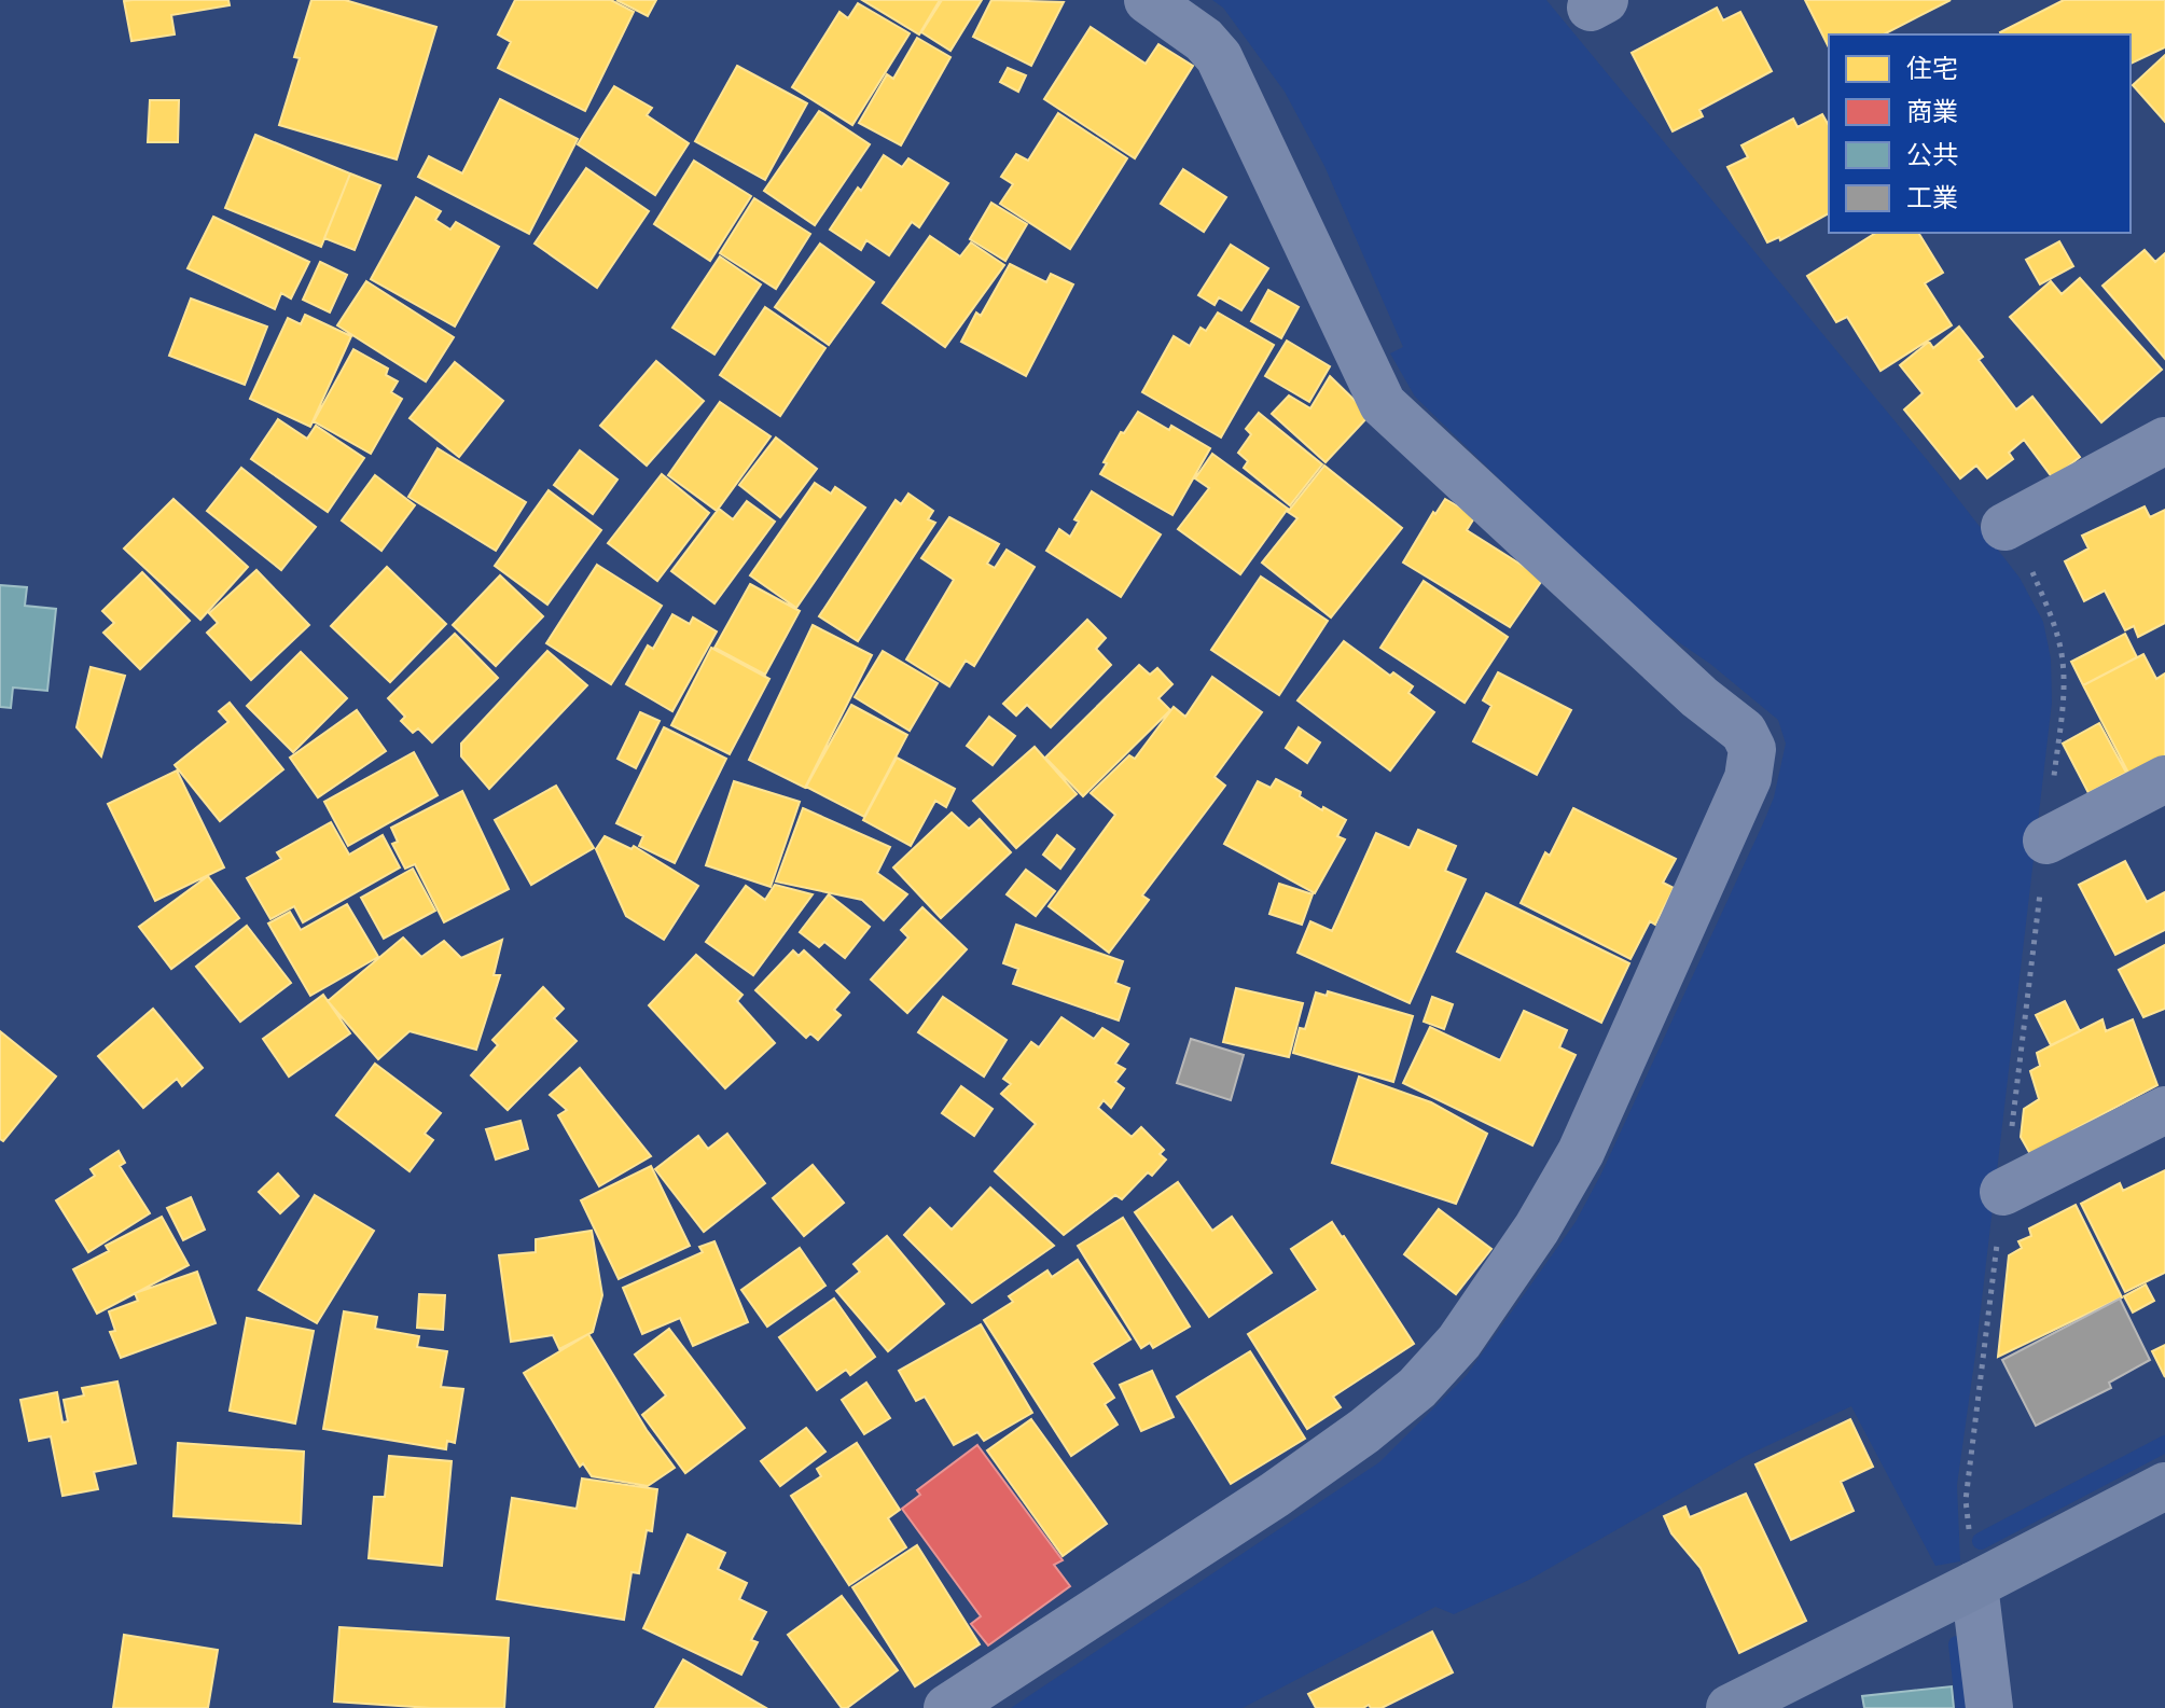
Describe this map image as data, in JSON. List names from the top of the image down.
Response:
{
  "legend": [
    "住宅",
    "商業",
    "公共",
    "工業"
  ]
}
